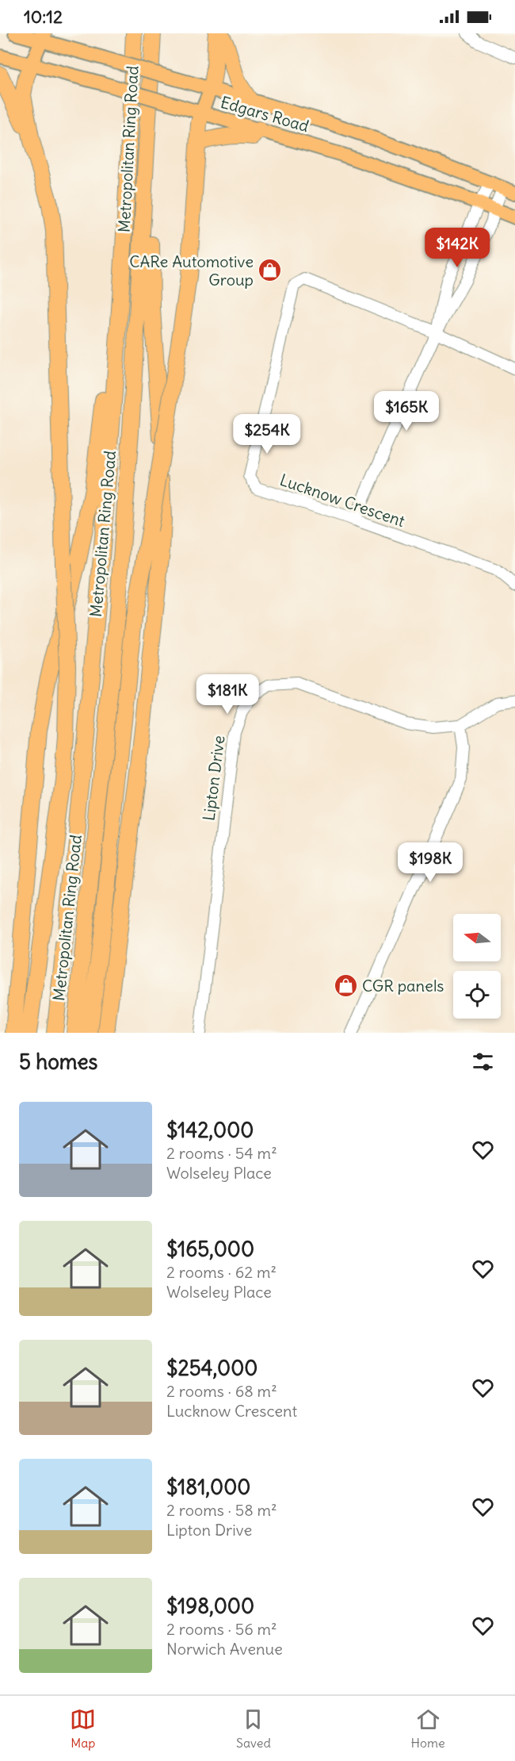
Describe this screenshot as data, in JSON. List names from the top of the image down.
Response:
{
  "streets": {
    "highway": ["Metropolitan Ring Road"],
    "main road": ["Edgars Road"],
    "street": ["Lucknow Crescent", "Lipton Drive"]
  },
  "places": {
    "shop": ["CARe Automotive Group", "CGR panels"]
  },
  "north": "left",
  "page": {
    "status": "10:12",
    "price": [
      "$142K",
      "$165K",
      "$254K",
      "$181K",
      "$198K"
    ],
    "heading": "5 homes",
    "list": [
      {
        "name": "$142,000",
        "note": "2 rooms · 54 m² · Wolseley Place"
      },
      {
        "name": "$165,000",
        "note": "2 rooms · 62 m² · Wolseley Place"
      },
      {
        "name": "$254,000",
        "note": "2 rooms · 68 m² · Lucknow Crescent"
      },
      {
        "name": "$181,000",
        "note": "2 rooms · 58 m² · Lipton Drive"
      },
      {
        "name": "$198,000",
        "note": "2 rooms · 56 m² · Norwich Avenue"
      }
    ],
    "tabs": ["Map", "Saved", "Home"]
  }
}
